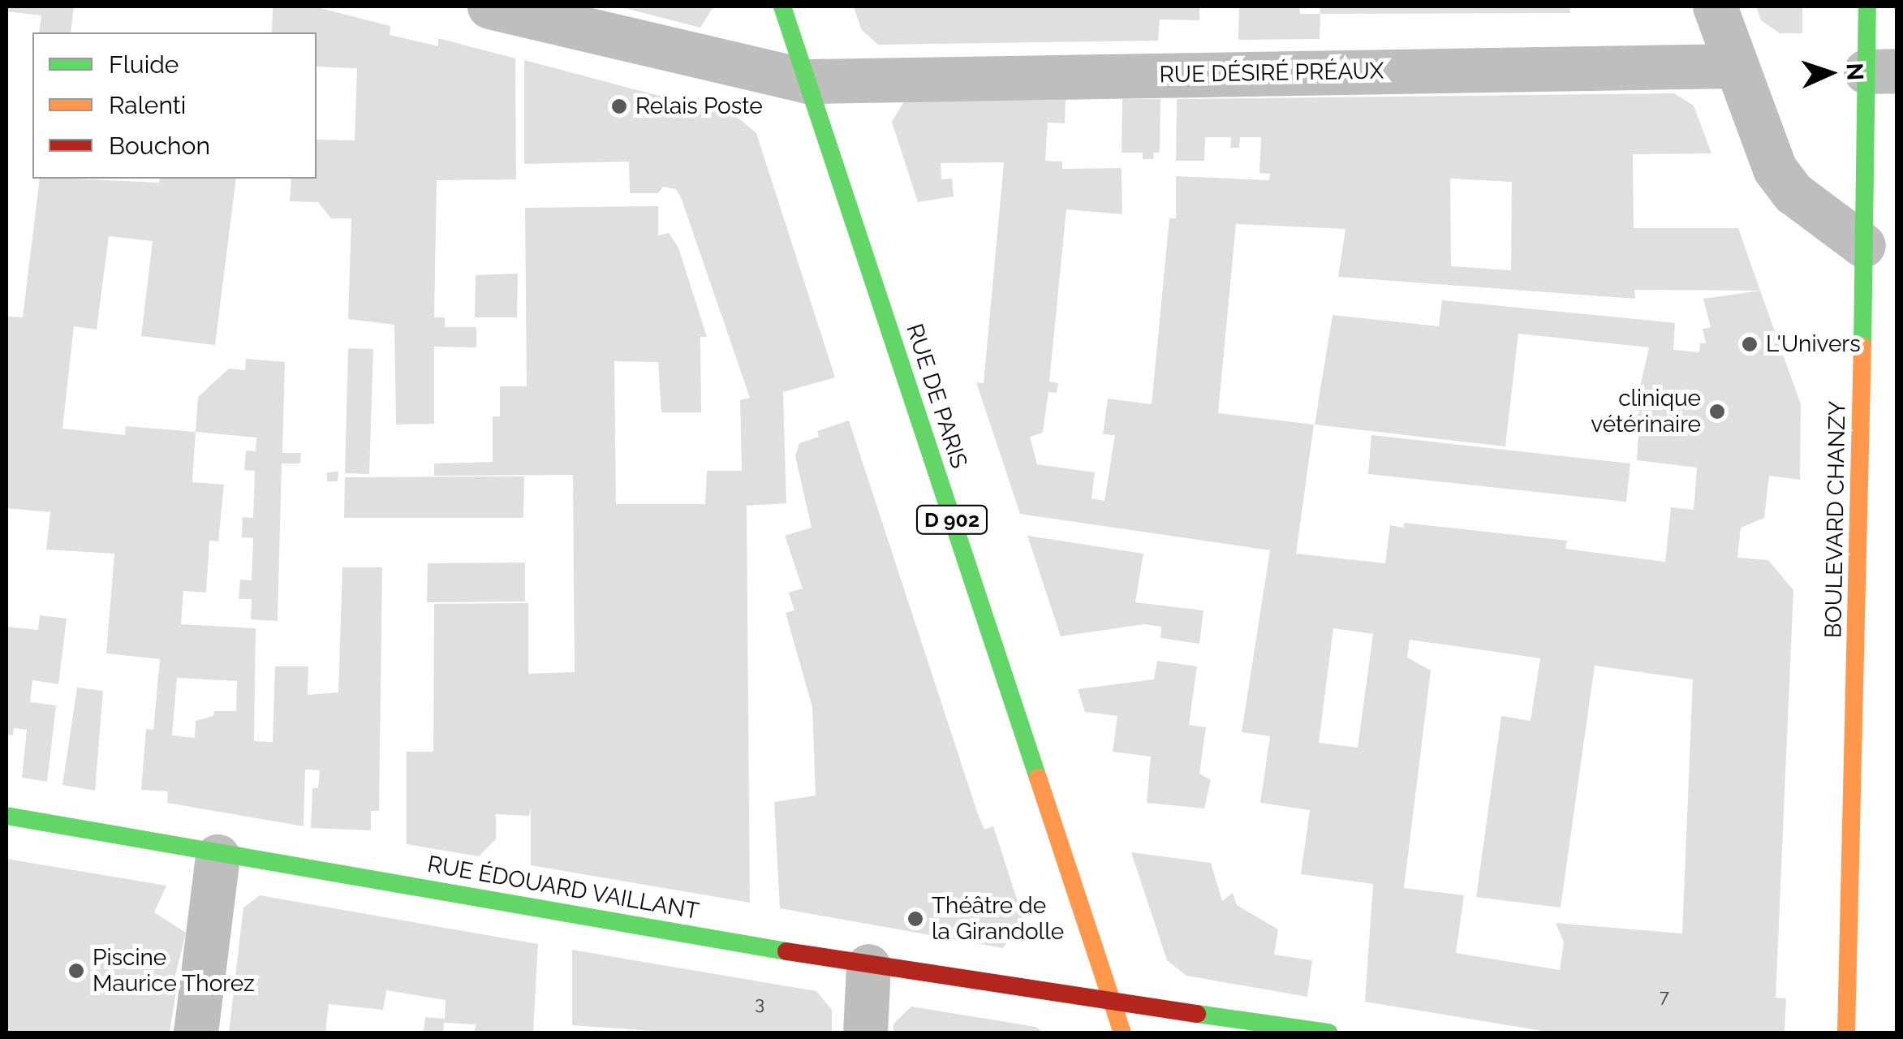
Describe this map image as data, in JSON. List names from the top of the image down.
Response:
{
  "streets": {
    "main road": [
      "RUE DE PARIS",
      "D 902",
      "BOULEVARD CHANZY",
      "RUE ÉDOUARD VAILLANT"
    ],
    "street": ["RUE DÉSIRÉ PRÉAUX"]
  },
  "crossings": [
    ["RUE DÉSIRÉ PRÉAUX", "RUE DE PARIS"],
    ["RUE DE PARIS", "RUE ÉDOUARD VAILLANT"]
  ],
  "places": [
    "Relais Poste",
    "L'Univers",
    "clinique vétérinaire",
    "Théâtre de la Girandolle",
    "Piscine Maurice Thorez"
  ],
  "house_numbers": ["7", "3"],
  "legend": ["Fluide", "Ralenti", "Bouchon"],
  "north": "right"
}
